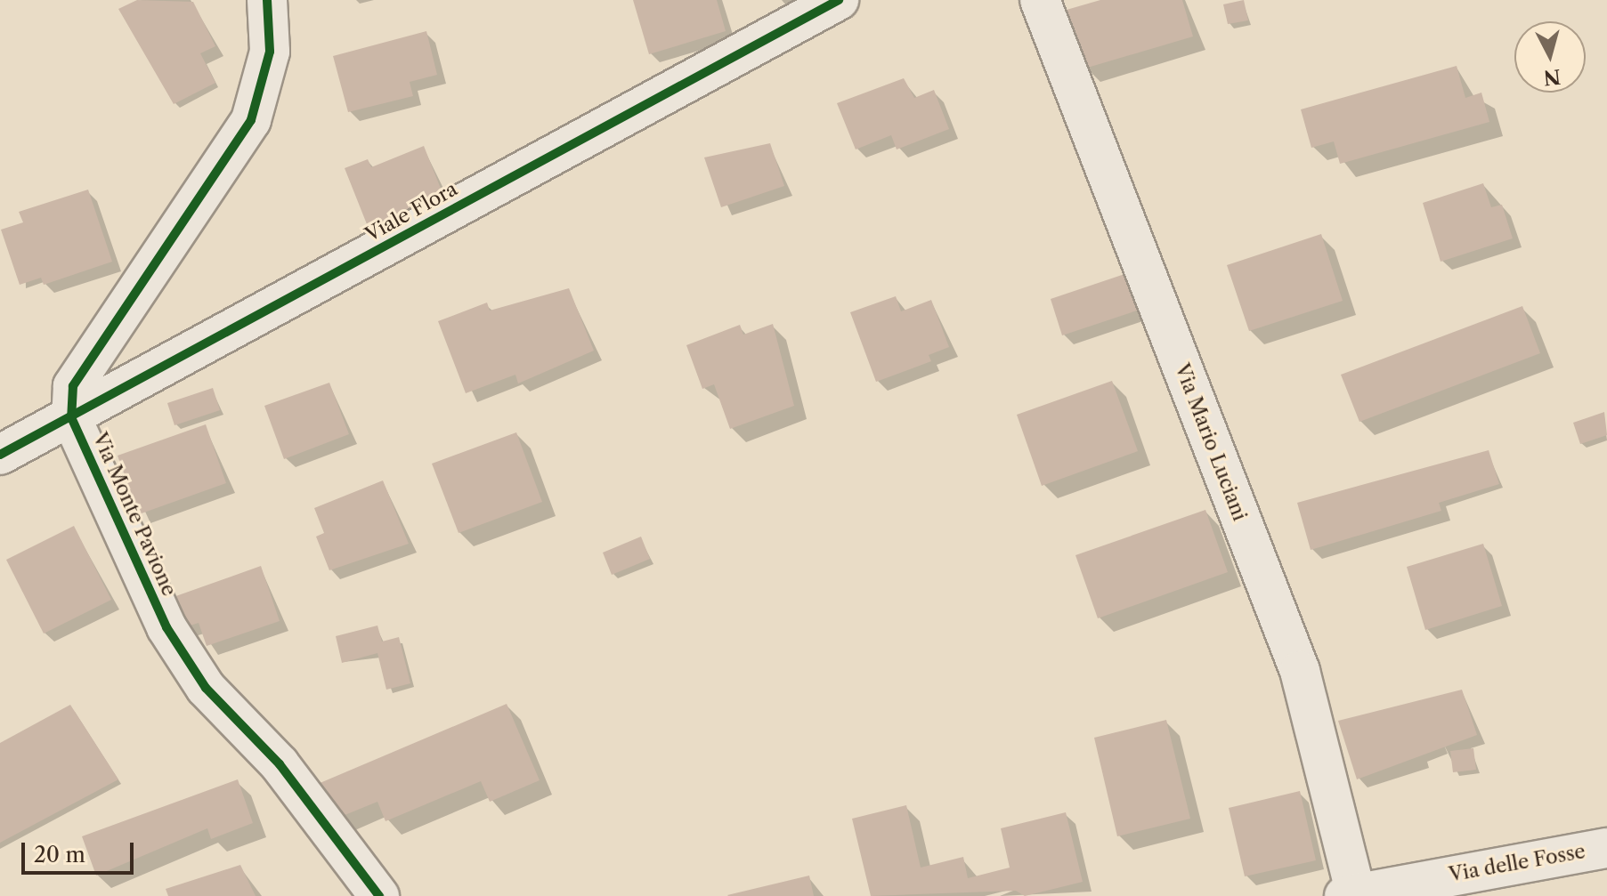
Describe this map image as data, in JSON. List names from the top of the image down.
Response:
{
  "streets": {
    "street": [
      "Viale Flora",
      "Via Mario Luciani",
      "Via Monte Pavione",
      "Via delle Fosse"
    ]
  },
  "crossings": [
    ["Viale Flora", "Via Monte Pavione"],
    ["Via Mario Luciani", "Via delle Fosse"]
  ],
  "scale_bar": "20 m",
  "north": "bottom"
}
